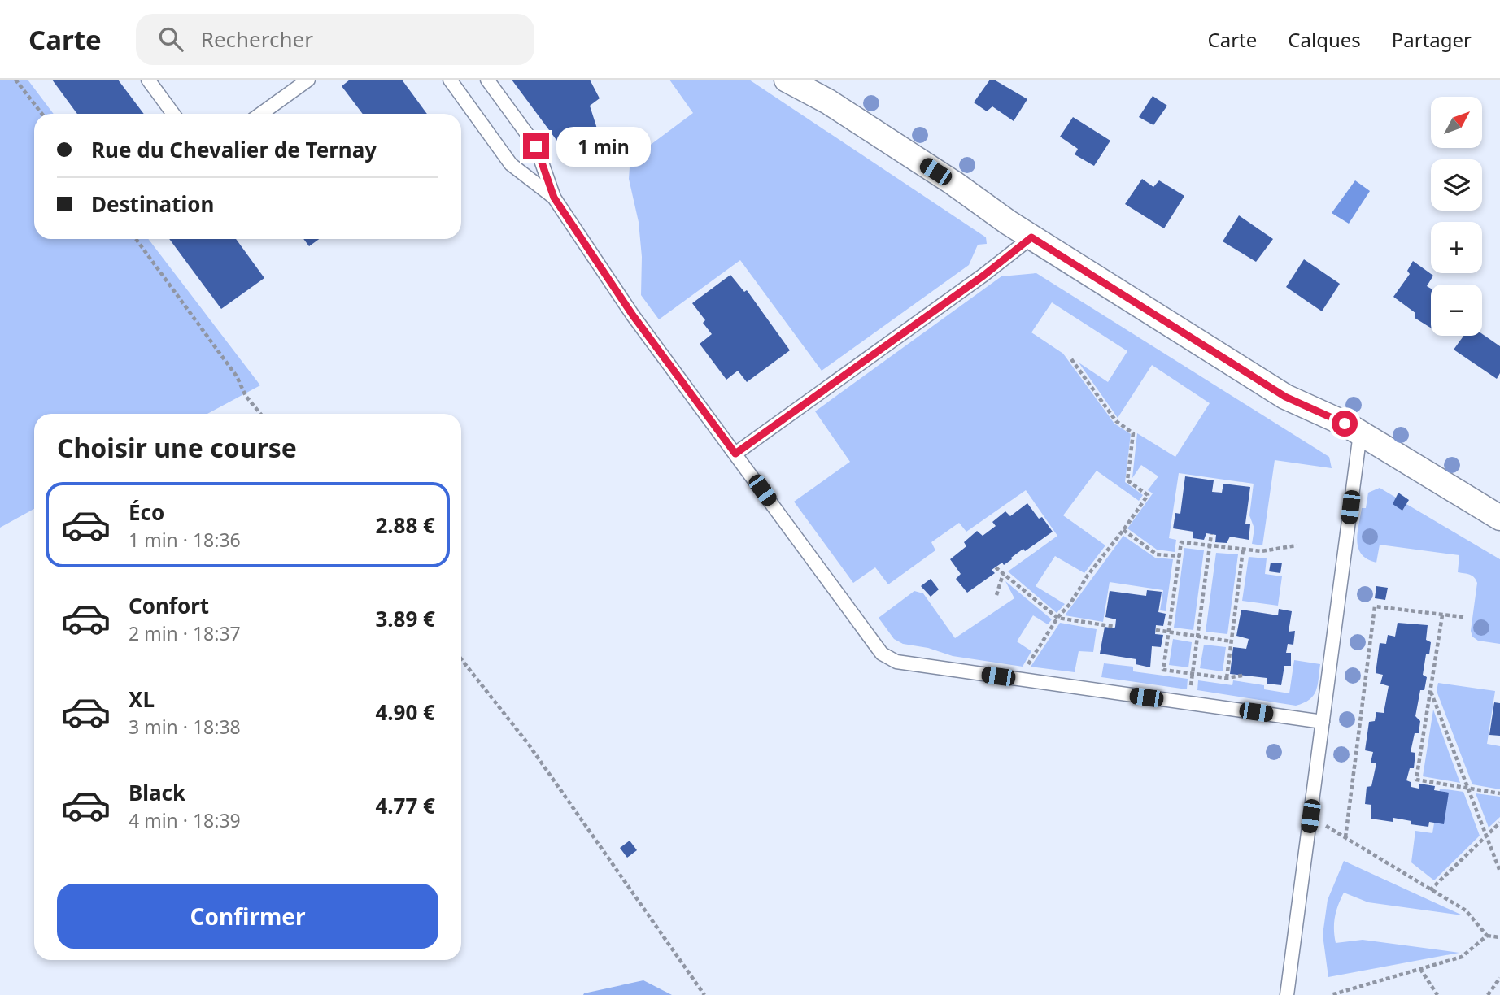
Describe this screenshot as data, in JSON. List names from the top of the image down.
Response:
{
  "north": "top right",
  "page": {
    "header": "Carte",
    "search": "Rechercher",
    "nav": ["Carte", "Calques", "Partager"],
    "map_buttons": ["+", "−"],
    "banner": ["Rue du Chevalier de Ternay", "Destination"],
    "bubble": "1 min",
    "heading": "Choisir une course",
    "list": [
      {
        "name": "Éco",
        "note": "1 min · 18:36",
        "value": "2.88 €"
      },
      {
        "name": "Confort",
        "note": "2 min · 18:37",
        "value": "3.89 €"
      },
      {
        "name": "XL",
        "note": "3 min · 18:38",
        "value": "4.90 €"
      },
      {
        "name": "Black",
        "note": "4 min · 18:39",
        "value": "4.77 €"
      }
    ],
    "buttons": "Confirmer"
  }
}
